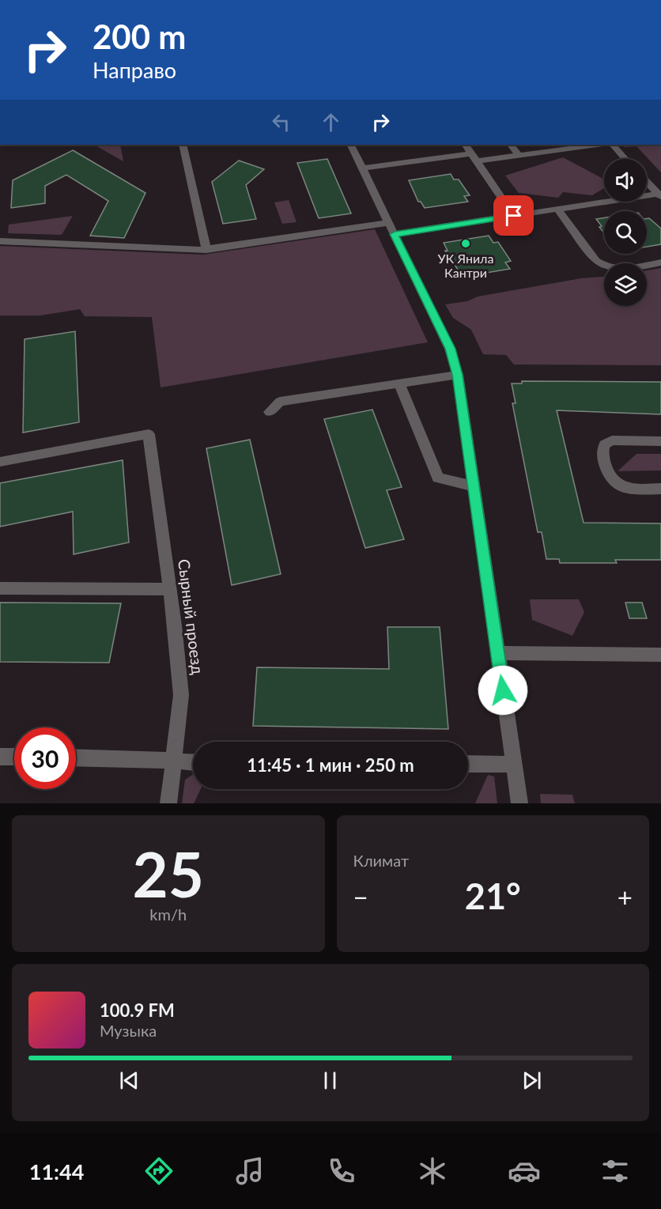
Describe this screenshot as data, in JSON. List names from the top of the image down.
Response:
{
  "streets": {
    "street": ["Сырный проезд"]
  },
  "places": ["УК Янила Кантри"],
  "page": {
    "turn": ["200 m", "Направо"],
    "limit": "30",
    "trip": "11:45 · 1 мин · 250 m",
    "tile": [
      ["25", "km/h"],
      "Климат"
    ],
    "heat": ["−", "21°", "+"],
    "song": ["100.9 FM", "Музыка"],
    "tabs": "11:44"
  }
}
